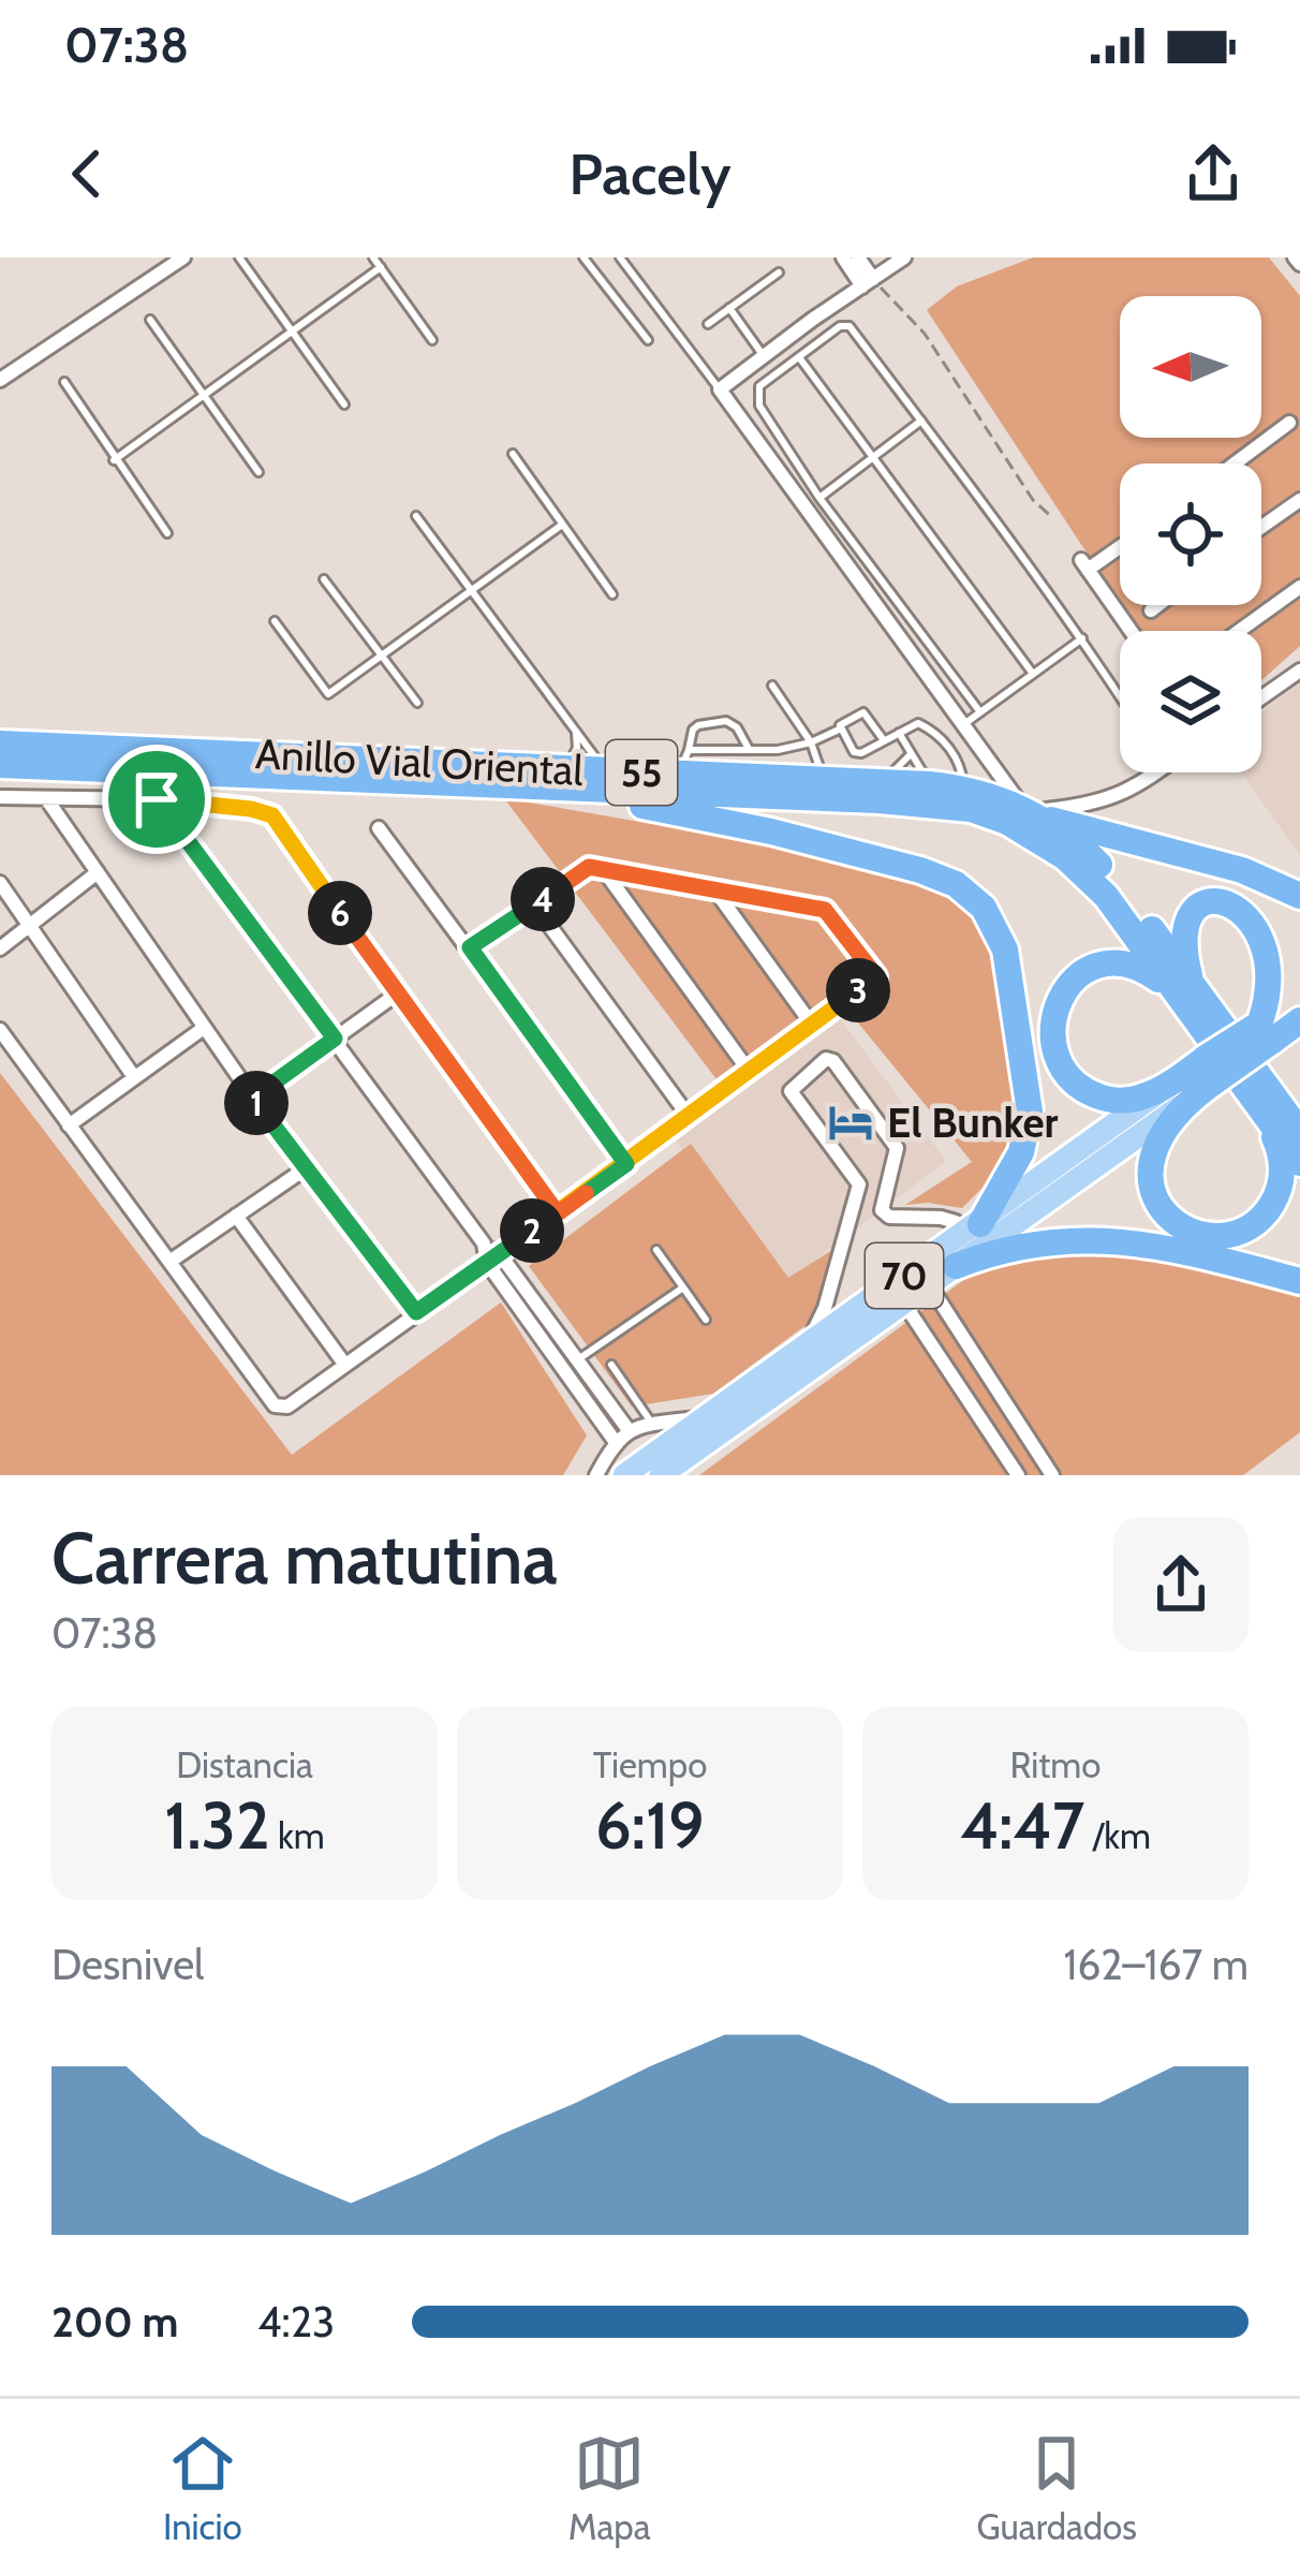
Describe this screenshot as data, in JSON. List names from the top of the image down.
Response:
{
  "streets": {
    "highway": ["Anillo Vial Oriental", "55", "70"]
  },
  "places": {
    "hotel": ["El Bunker"]
  },
  "north": "left",
  "page": {
    "status": "07:38",
    "header": "Pacely",
    "pins": [
      "4",
      "6",
      "3",
      "1",
      "2"
    ],
    "heading": ["Carrera matutina", "07:38"],
    "stats": [
      ["Distancia", "1.32 km"],
      ["Tiempo", "6:19"],
      ["Ritmo", "4:47 /km"]
    ],
    "chart": ["Desnivel", "162–167 m"],
    "list": [
      {
        "name": "200 m",
        "note": "4:23"
      }
    ],
    "tabs": ["Inicio", "Mapa", "Guardados"]
  }
}
